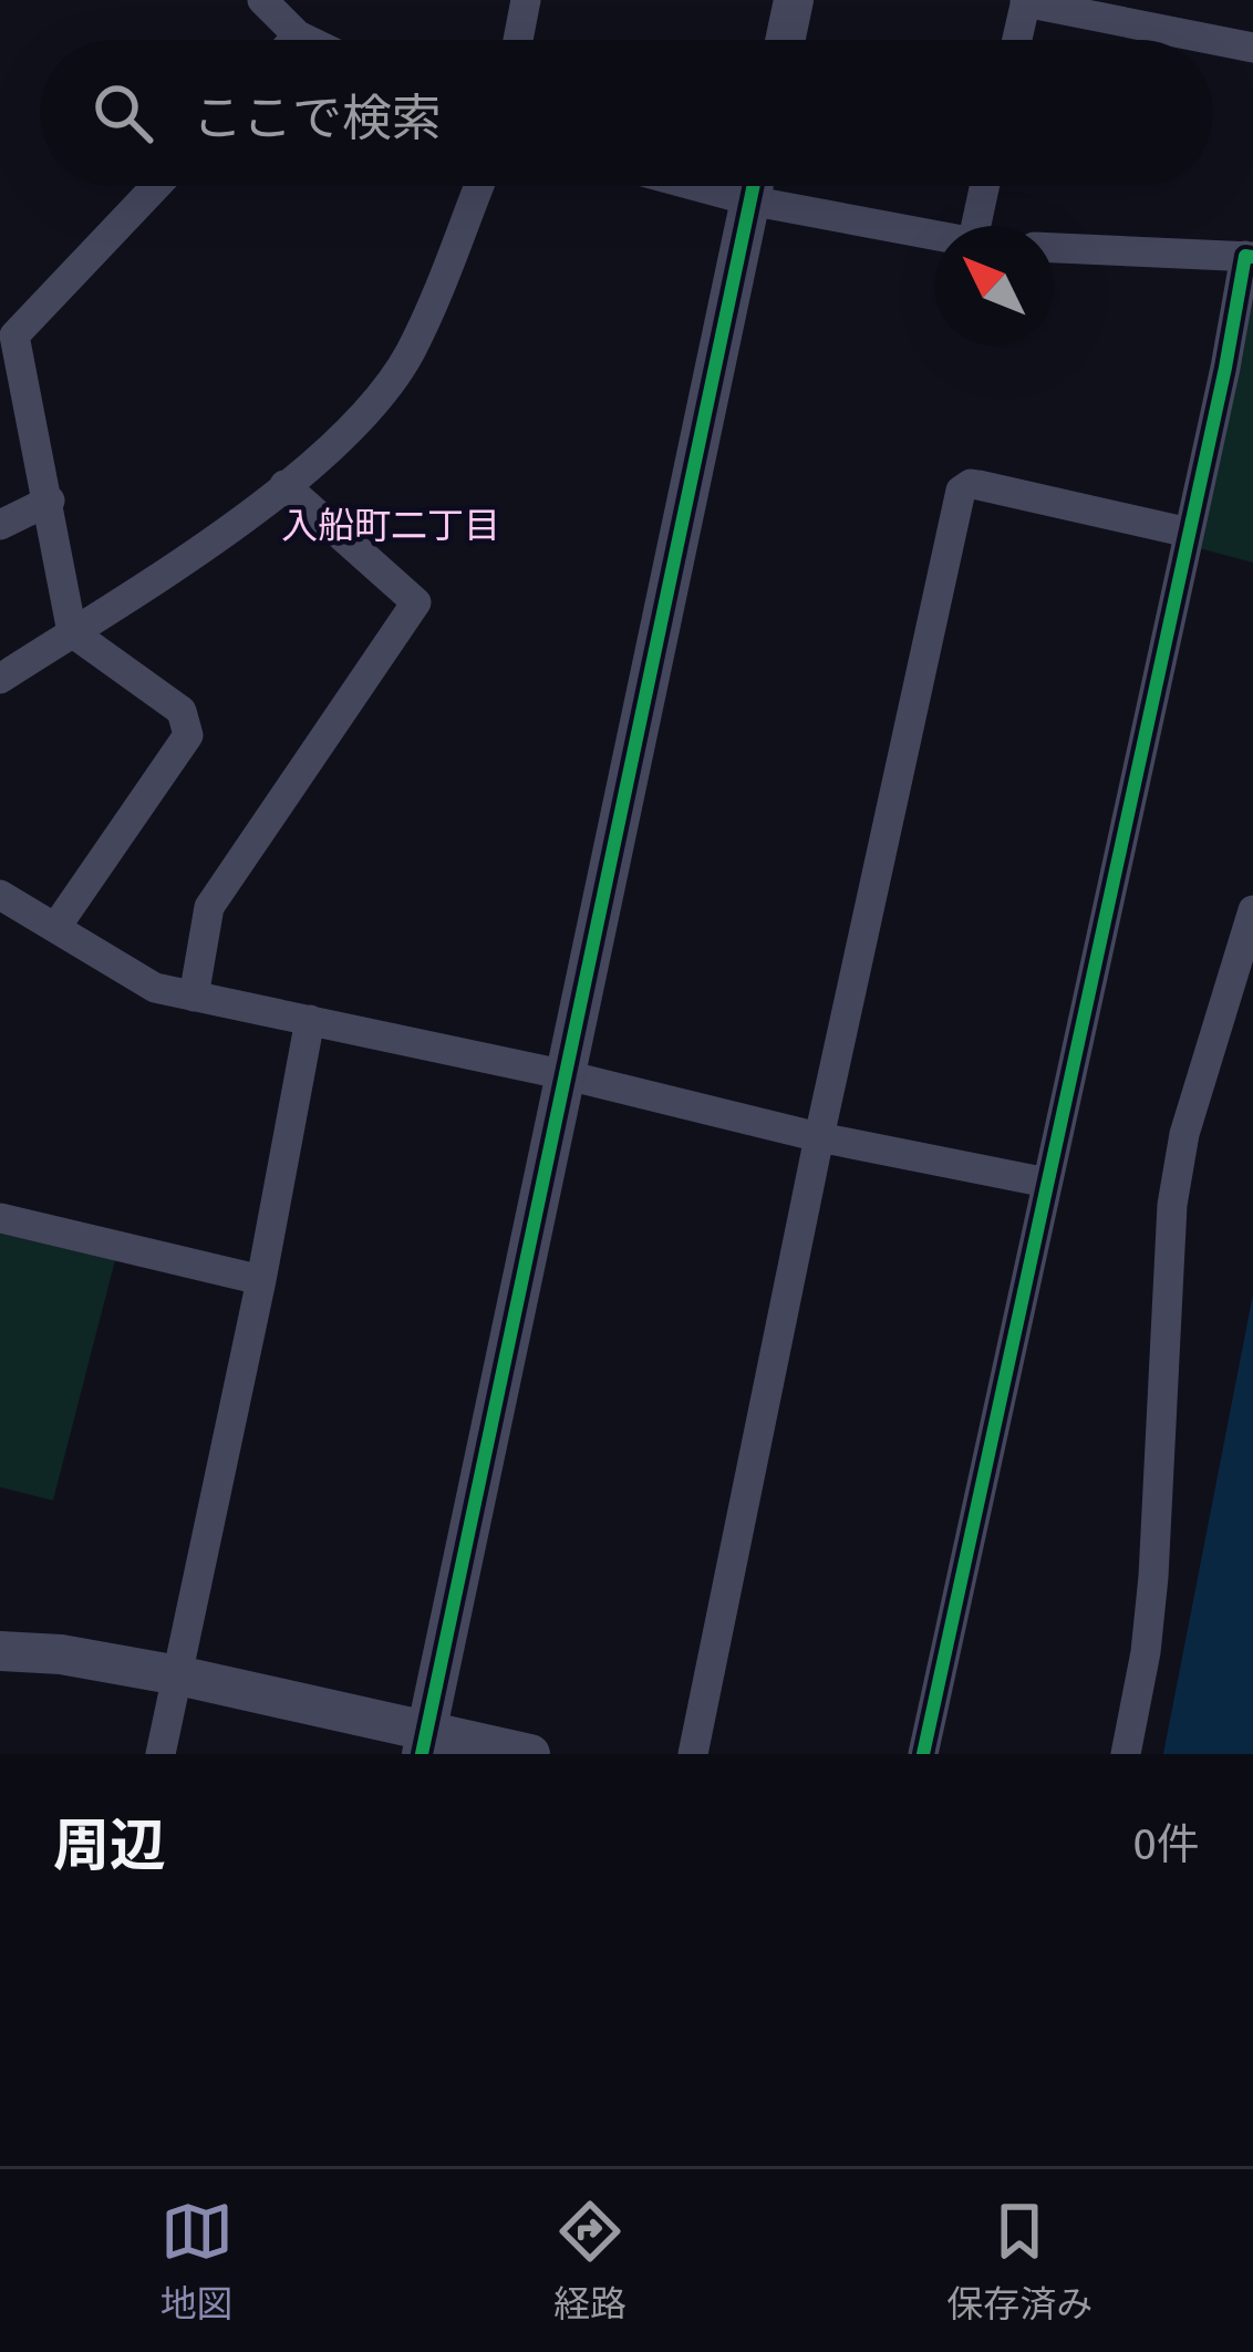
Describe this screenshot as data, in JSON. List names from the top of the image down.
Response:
{
  "districts": ["入船町二丁目"],
  "north": "top left",
  "page": {
    "search": "ここで検索",
    "heading": ["周辺", "0件"],
    "nav": ["地図", "経路", "保存済み"]
  }
}
